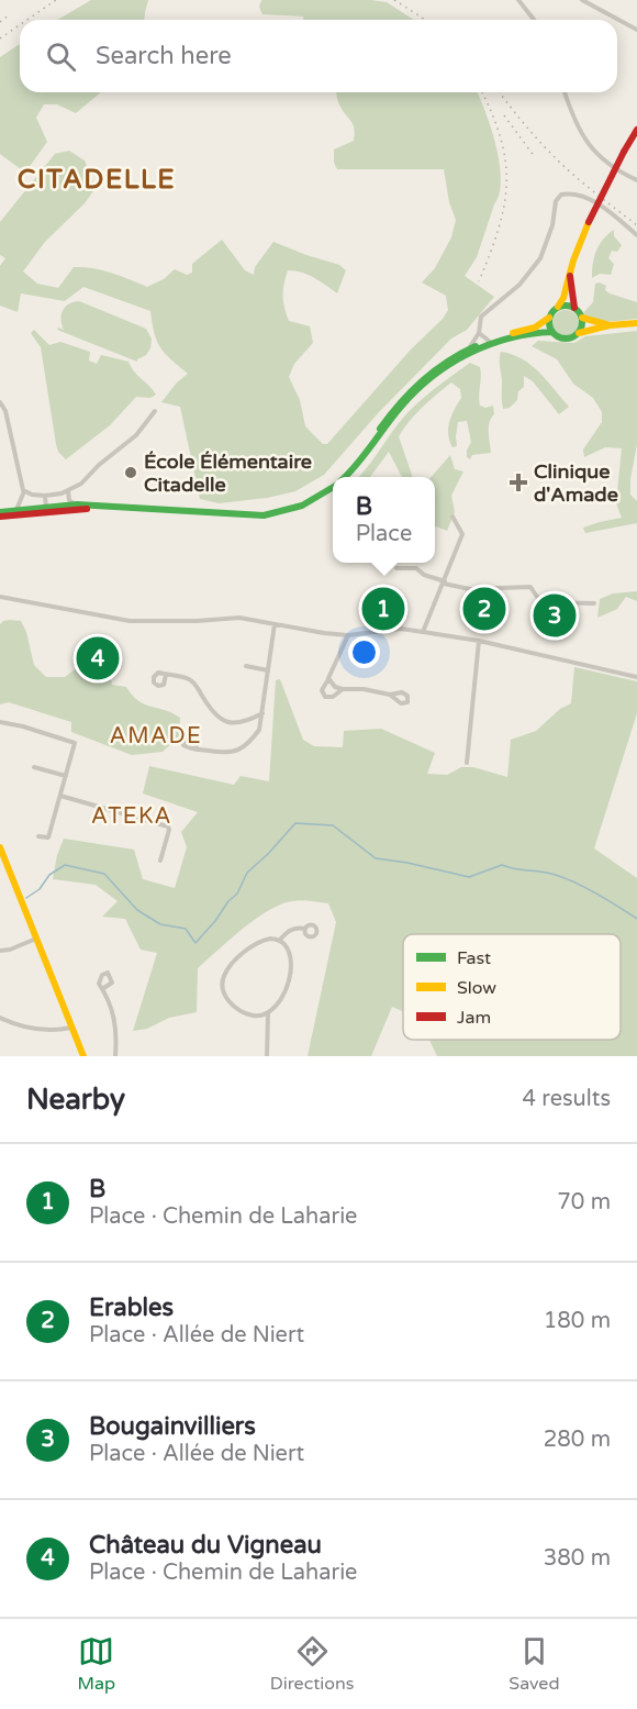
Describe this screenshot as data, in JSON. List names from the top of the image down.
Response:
{
  "districts": ["CITADELLE", "AMADE", "ATEKA"],
  "places": {
    "other": ["École Élémentaire Citadelle"],
    "health": ["Clinique d'Amade"]
  },
  "legend": ["Fast", "Slow", "Jam"],
  "page": {
    "search": "Search here",
    "popup": ["B", "Place"],
    "pins": [
      "1",
      "2",
      "3",
      "4"
    ],
    "heading": ["Nearby", "4 results"],
    "list": [
      {
        "mark": "1",
        "name": "B",
        "note": "Place · Chemin de Laharie",
        "value": "70 m"
      },
      {
        "mark": "2",
        "name": "Erables",
        "note": "Place · Allée de Niert",
        "value": "180 m"
      },
      {
        "mark": "3",
        "name": "Bougainvilliers",
        "note": "Place · Allée de Niert",
        "value": "280 m"
      },
      {
        "mark": "4",
        "name": "Château du Vigneau",
        "note": "Place · Chemin de Laharie",
        "value": "380 m"
      }
    ],
    "nav": ["Map", "Directions", "Saved"]
  }
}
